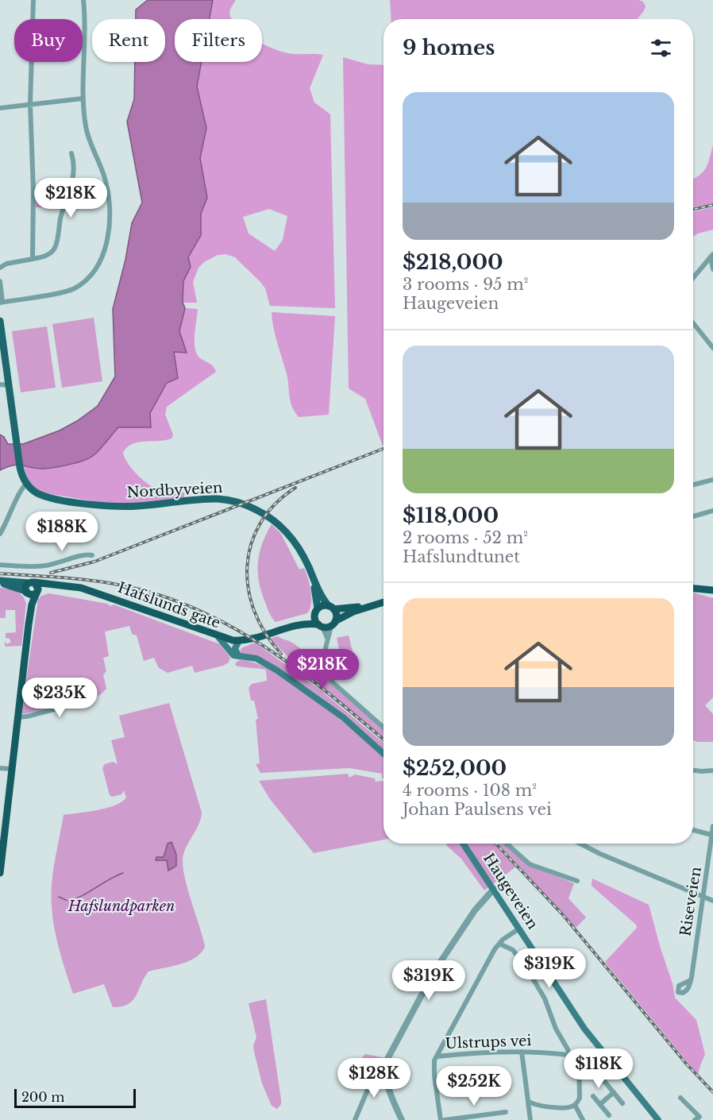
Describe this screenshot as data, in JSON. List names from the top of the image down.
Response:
{
  "streets": {
    "highway": ["Hafslunds gate"],
    "main road": ["Nordbyveien", "Haugeveien"],
    "street": ["Riseveien", "Ulstrups vei"]
  },
  "crossings": [
    ["Haugeveien", "Ulstrups vei"]
  ],
  "parks": ["Hafslundparken"],
  "scale_bar": "200 m",
  "page": {
    "chip": ["Buy", "Rent", "Filters"],
    "heading": "9 homes",
    "list": [
      {
        "name": "$218,000",
        "note": "3 rooms · 95 m² · Haugeveien"
      },
      {
        "name": "$118,000",
        "note": "2 rooms · 52 m² · Hafslundtunet"
      },
      {
        "name": "$252,000",
        "note": "4 rooms · 108 m² · Johan Paulsens vei"
      }
    ],
    "price": [
      "$218K",
      "$188K",
      "$218K",
      "$235K",
      "$319K",
      "$319K",
      "$118K",
      "$128K",
      "$252K"
    ],
    "scale": "200 m"
  }
}
